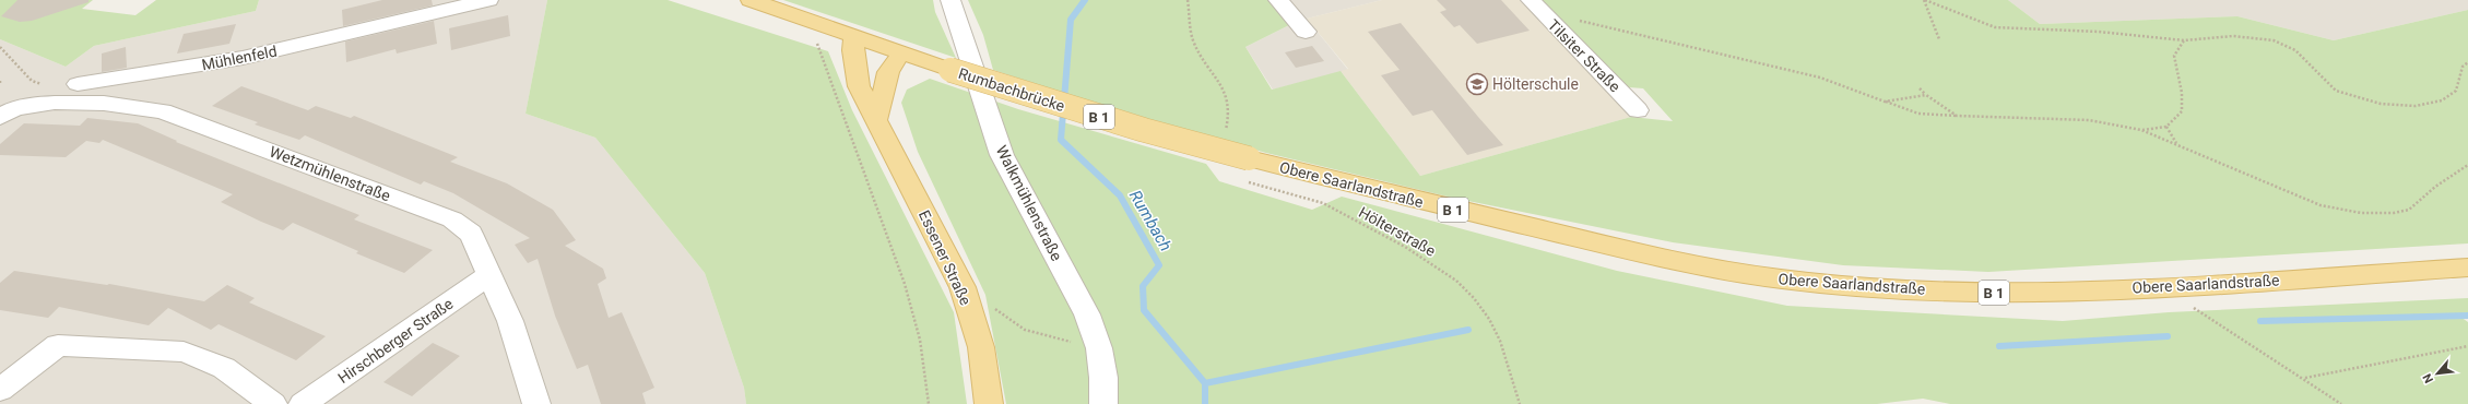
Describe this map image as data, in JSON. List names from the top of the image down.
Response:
{
  "streets": {
    "main road": [
      "Rumbachbrücke",
      "B 1",
      "Obere Saarlandstraße",
      "Essener Straße"
    ],
    "street": [
      "Tilsiter Straße",
      "Mühlenfeld",
      "Wetzmühlenstraße",
      "Walkmühlenstraße",
      "Hirschberger Straße"
    ],
    "path": ["Hölterstraße"]
  },
  "crossings": [
    ["Rumbachbrücke", "B 1"],
    ["Rumbachbrücke", "Obere Saarlandstraße"],
    ["B 1", "Essener Straße"],
    ["Wetzmühlenstraße", "Hirschberger Straße"]
  ],
  "water": ["Rumbach"],
  "places": {
    "school or university": ["Hölterschule"]
  },
  "north": "bottom left"
}
